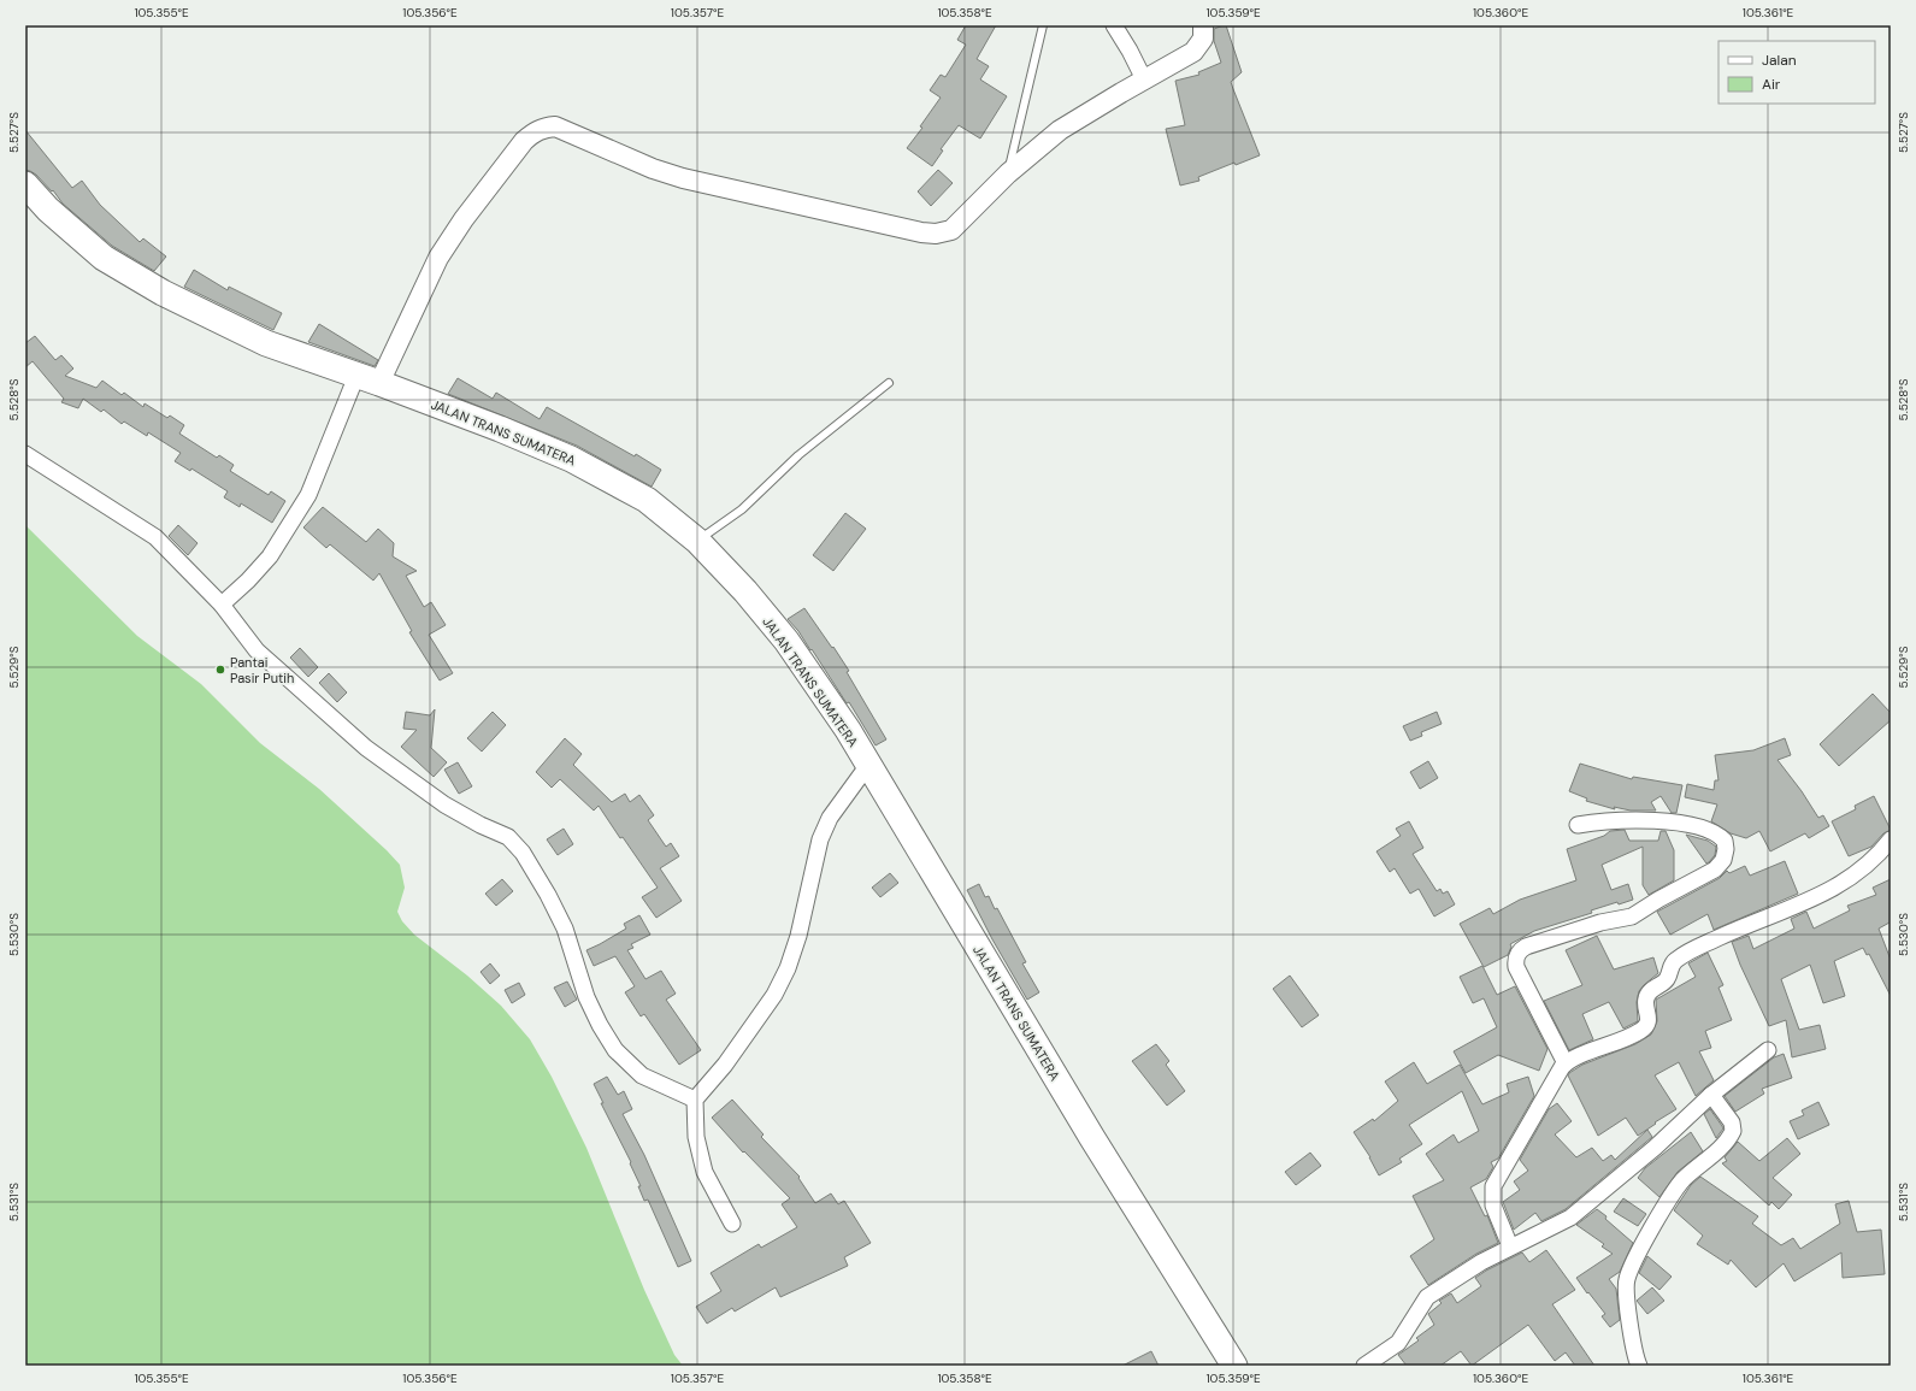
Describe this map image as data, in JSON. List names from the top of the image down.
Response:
{
  "streets": {
    "highway": ["JALAN TRANS SUMATERA"]
  },
  "places": ["Pantai Pasir Putih"],
  "legend": ["Jalan", "Air"],
  "coordinates": [
    "105.355°E",
    "105.356°E",
    "105.357°E",
    "105.358°E",
    "105.359°E",
    "105.360°E",
    "105.361°E",
    "5.527°S",
    "5.528°S",
    "5.529°S",
    "5.530°S",
    "5.531°S"
  ]
}
